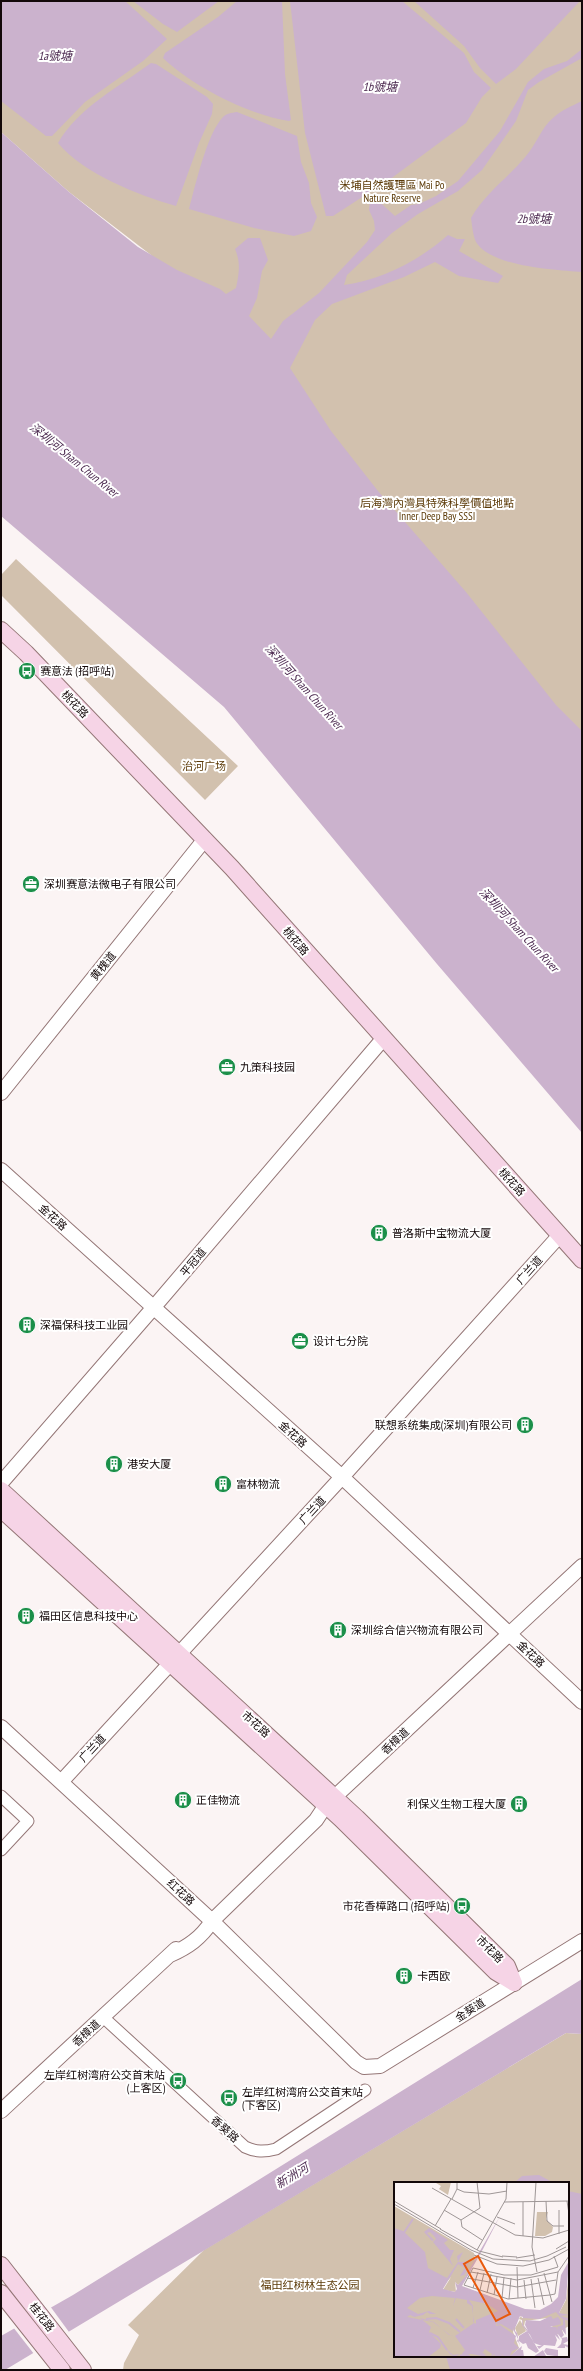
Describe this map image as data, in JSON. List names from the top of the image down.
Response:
{
  "streets": {
    "main road": ["桃花路", "市花路", "桂花路"],
    "street": [
      "黄槐道",
      "金花路",
      "平冠道",
      "广兰道",
      "香樟道",
      "红花路",
      "金葵道",
      "香葵路"
    ]
  },
  "crossings": [
    ["桃花路", "黄槐道"],
    ["桃花路", "平冠道"],
    ["桃花路", "广兰道"],
    ["金花路", "平冠道"],
    ["金花路", "广兰道"],
    ["金花路", "香樟道"],
    ["广兰道", "市花路"],
    ["广兰道", "红花路"],
    ["市花路", "香樟道"],
    ["市花路", "金葵道"],
    ["香樟道", "红花路"],
    ["香樟道", "香葵路"],
    ["红花路", "金葵道"]
  ],
  "water": [
    "1a號塘",
    "1b號塘",
    "2b號塘",
    "深圳河 Sham Chun River",
    "新洲河"
  ],
  "parks": [
    "米埔自然護理區 Mai Po Nature Reserve",
    "后海灣內灣具特殊科學價值地點 Inner Deep Bay SSSI",
    "治河广场",
    "福田红树林生态公园"
  ],
  "places": {
    "bus stop": [
      "赛意法 (招呼站)",
      "市花香樟路口 (招呼站)",
      "左岸红树湾府公交首末站 (上客区)",
      "左岸红树湾府公交首末站 (下客区)"
    ],
    "office": ["深圳赛意法微电子有限公司", "九策科技园", "设计七分院"],
    "building": [
      "普洛斯中宝物流大厦",
      "深福保科技工业园",
      "联想系统集成(深圳)有限公司",
      "港安大厦",
      "富林物流",
      "福田区信息科技中心",
      "深圳综合信兴物流有限公司",
      "正佳物流",
      "利保义生物工程大厦",
      "卡西欧"
    ]
  }
}
